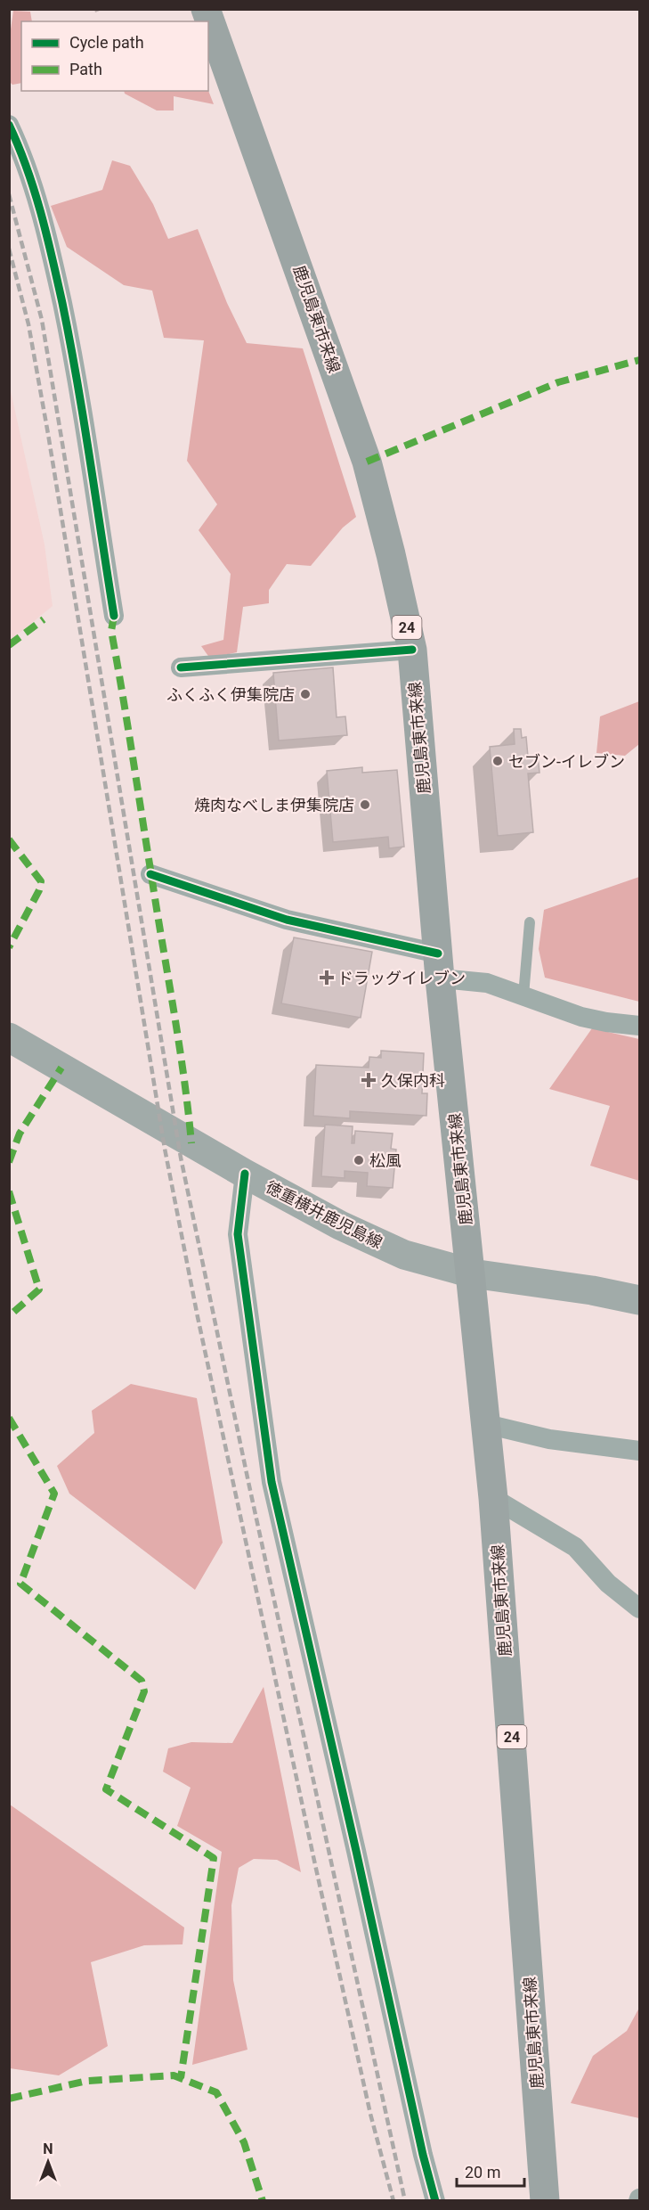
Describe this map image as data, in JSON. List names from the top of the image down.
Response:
{
  "streets": {
    "main road": ["鹿児島東市来線", "24", "徳重横井鹿児島線"]
  },
  "crossings": [
    ["鹿児島東市来線", "徳重横井鹿児島線"]
  ],
  "places": {
    "other": [
      "ふくふく伊集院店",
      "セブン-イレブン",
      "焼肉なべしま伊集院店",
      "松風"
    ],
    "health": ["ドラッグイレブン", "久保内科"]
  },
  "legend": ["Cycle path", "Path"],
  "scale_bar": "20 m",
  "north": "top"
}
